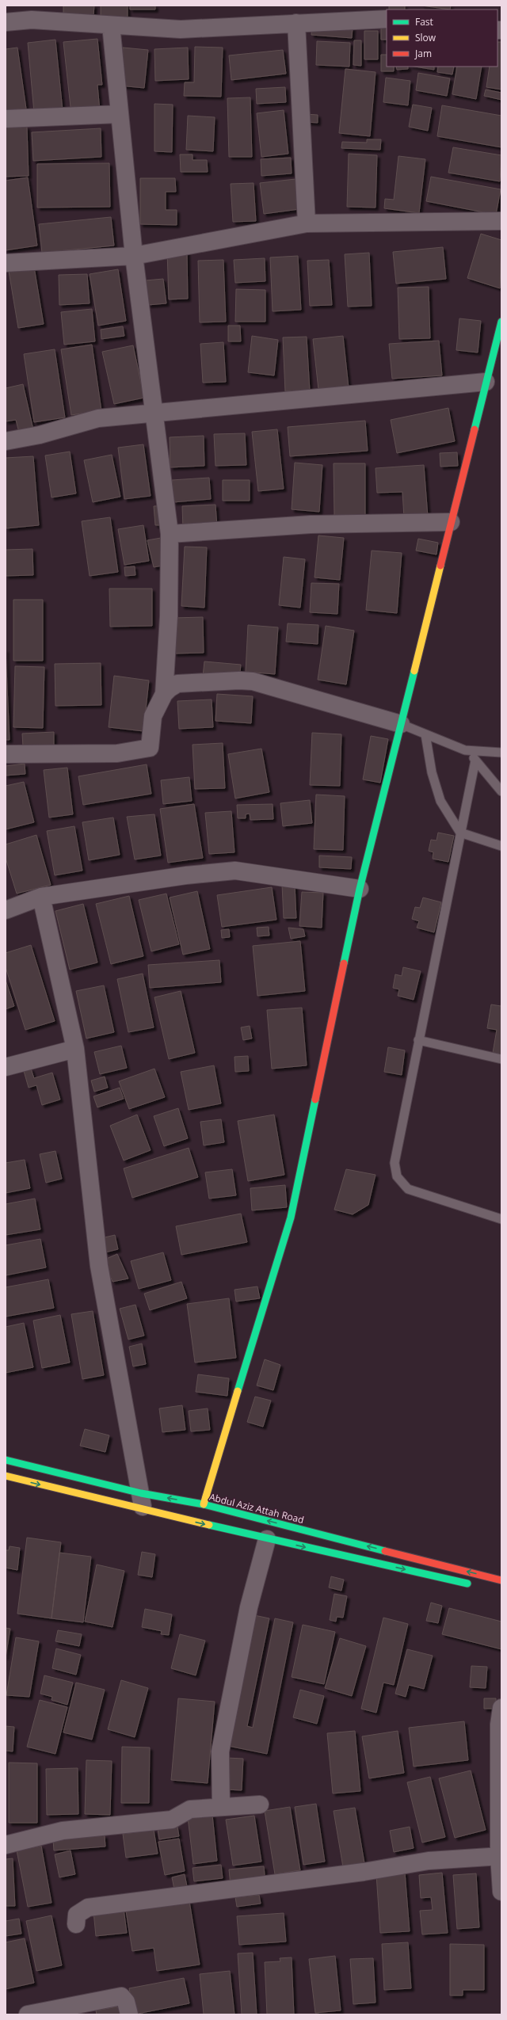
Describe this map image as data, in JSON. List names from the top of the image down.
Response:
{
  "streets": {
    "main road": ["Abdul Aziz Attah Road"]
  },
  "legend": ["Fast", "Slow", "Jam"]
}
